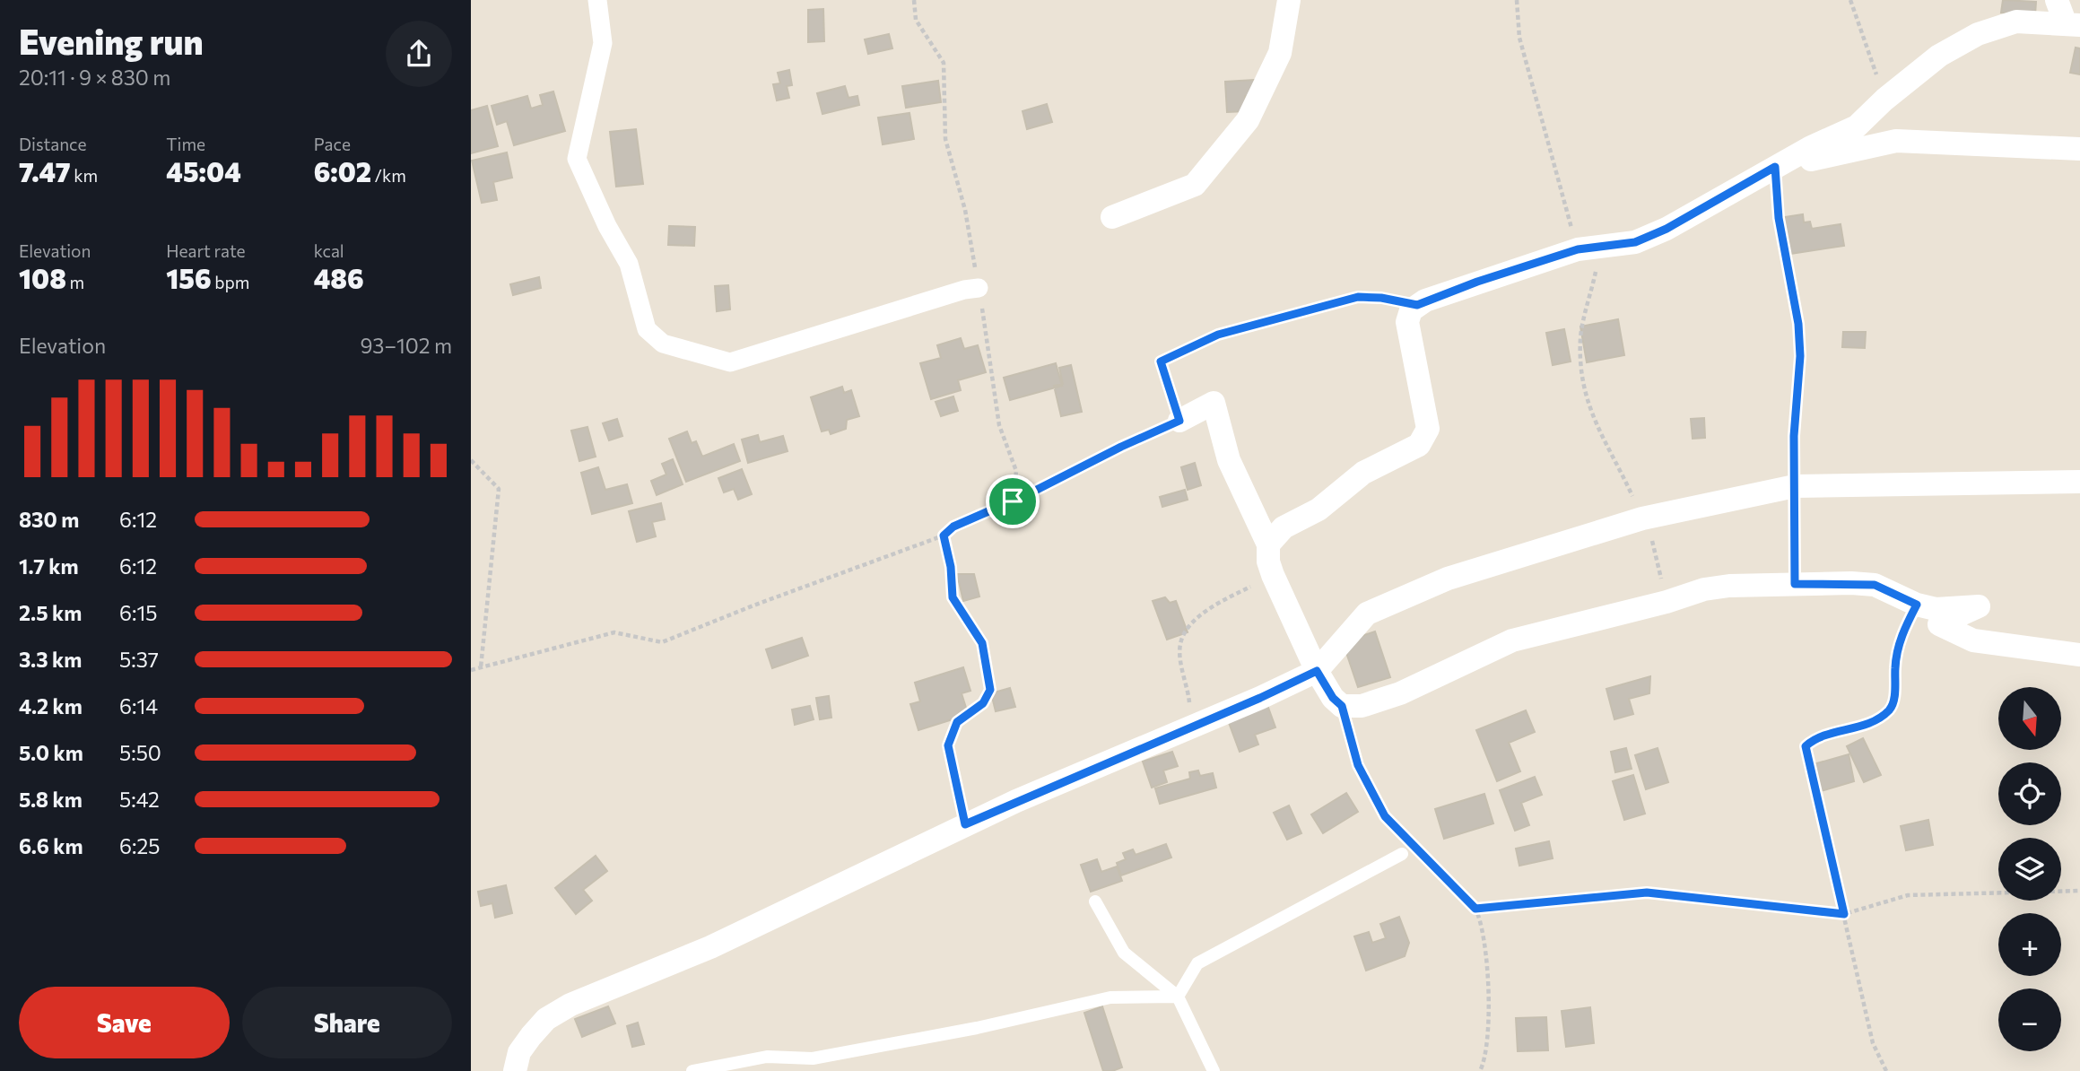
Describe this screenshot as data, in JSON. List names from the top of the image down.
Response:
{
  "north": "bottom",
  "page": {
    "heading": ["Evening run", "20:11 · 9 × 830 m"],
    "stats": [
      ["Distance", "7.47 km"],
      ["Time", "45:04"],
      ["Pace", "6:02 /km"],
      ["Elevation", "108 m"],
      ["Heart rate", "156 bpm"],
      ["kcal", "486"]
    ],
    "chart": ["Elevation", "93–102 m"],
    "list": [
      {
        "name": "830 m",
        "note": "6:12"
      },
      {
        "name": "1.7 km",
        "note": "6:12"
      },
      {
        "name": "2.5 km",
        "note": "6:15"
      },
      {
        "name": "3.3 km",
        "note": "5:37"
      },
      {
        "name": "4.2 km",
        "note": "6:14"
      },
      {
        "name": "5.0 km",
        "note": "5:50"
      },
      {
        "name": "5.8 km",
        "note": "5:42"
      },
      {
        "name": "6.6 km",
        "note": "6:25"
      }
    ],
    "map_buttons": ["+", "−"],
    "buttons": ["Save", "Share"]
  }
}
